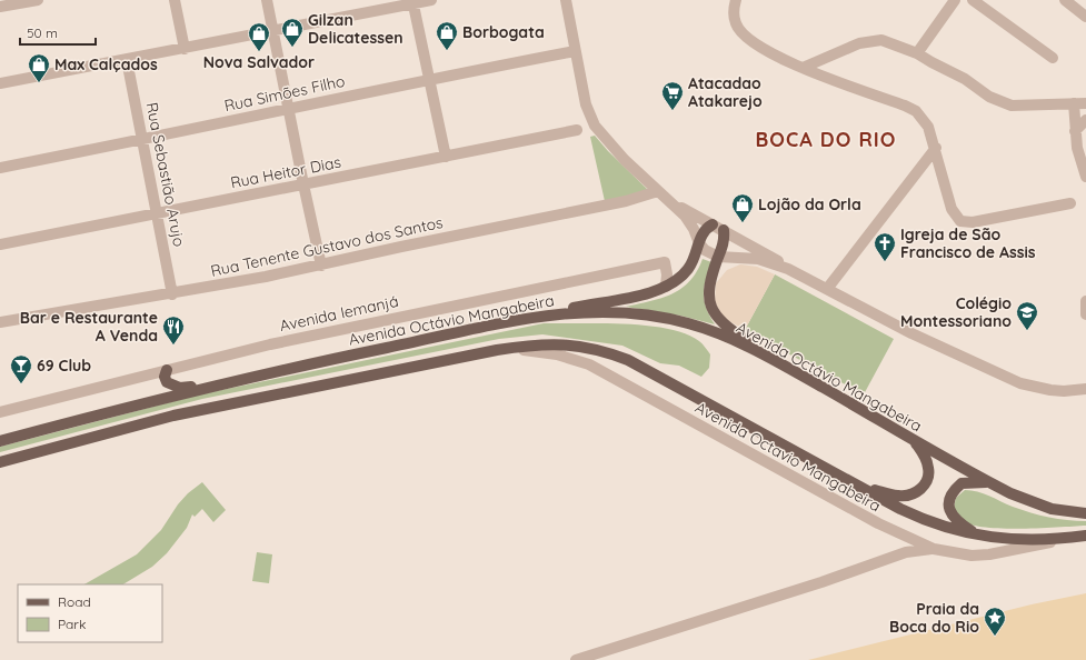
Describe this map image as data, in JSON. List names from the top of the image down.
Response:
{
  "streets": {
    "main road": ["Avenida Octávio Mangabeira"],
    "street": [
      "Rua Simões Filho",
      "Rua Heitor Dias",
      "Rua Sebastião Arujo",
      "Rua Tenente Gustavo dos Santos",
      "Avenida Iemanjá",
      "Avenida Octavio Mangabeira"
    ]
  },
  "crossings": [
    ["Rua Simões Filho", "Rua Sebastião Arujo"],
    ["Rua Heitor Dias", "Rua Sebastião Arujo"],
    ["Rua Sebastião Arujo", "Rua Tenente Gustavo dos Santos"]
  ],
  "districts": ["BOCA DO RIO"],
  "places": {
    "shop": [
      "Gilzan Delicatessen",
      "Borbogata",
      "Nova Salvador",
      "Max Calçados",
      "Lojão da Orla"
    ],
    "supermarket": ["Atacadao Atakarejo"],
    "church": ["Igreja de São Francisco de Assis"],
    "school or university": ["Colégio Montessoriano"],
    "restaurant": ["Bar e Restaurante A Venda"],
    "bar": ["69 Club"],
    "place": ["Praia da Boca do Rio"]
  },
  "legend": ["Road", "Park"],
  "scale_bar": "50 m"
}
